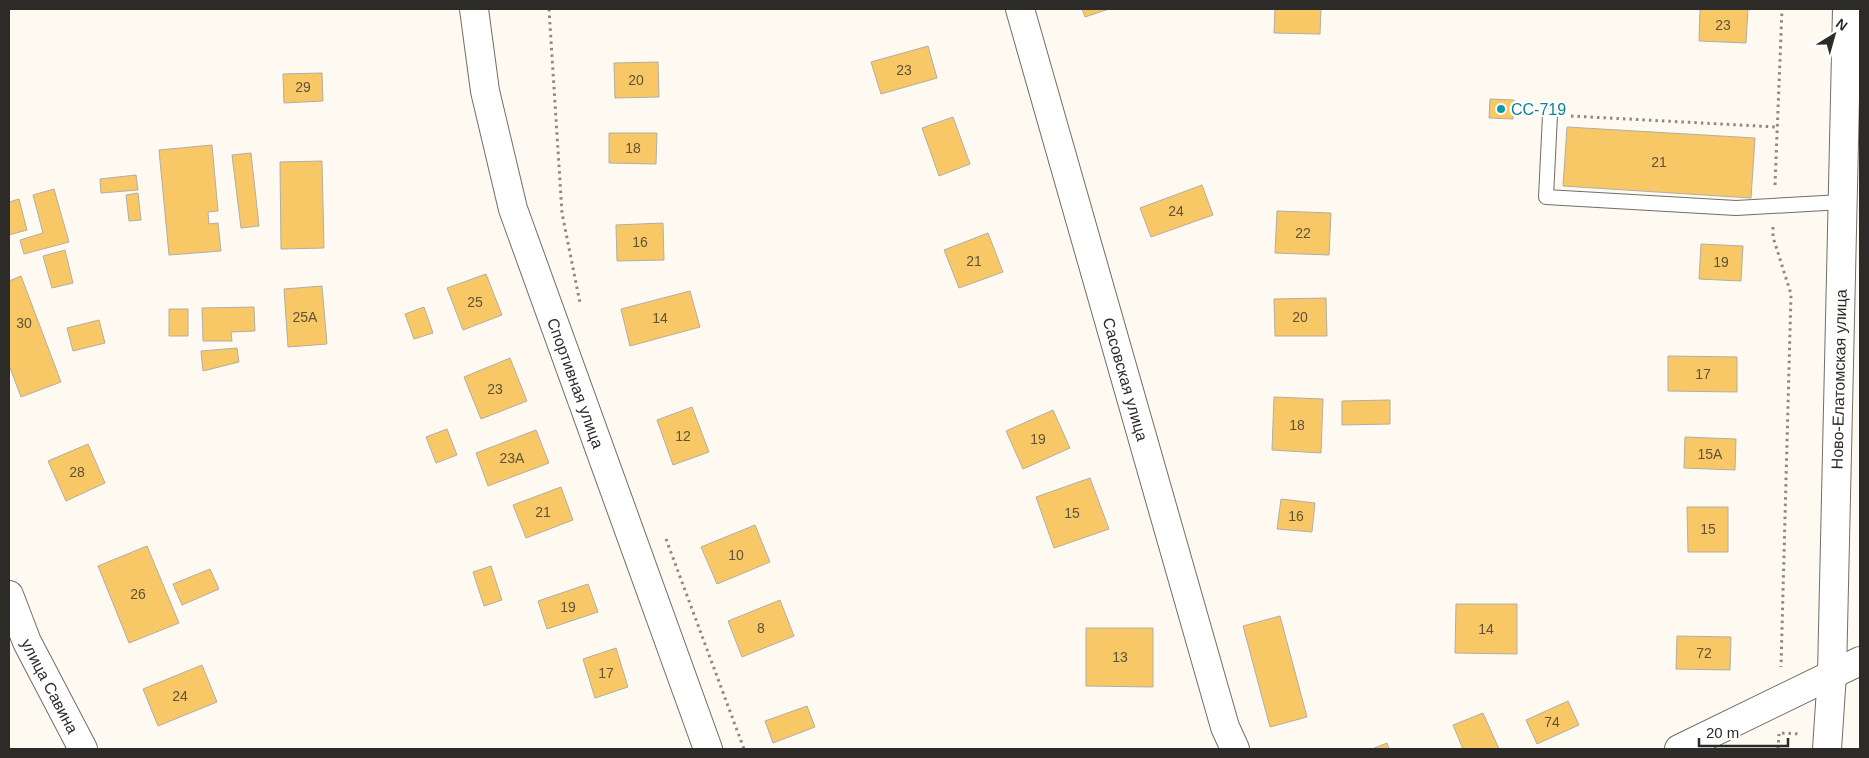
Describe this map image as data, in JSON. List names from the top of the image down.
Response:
{
  "streets": {
    "street": [
      "Ново-Елатомская улица",
      "Сасовская улица",
      "Спортивная улица",
      "улица Савина"
    ]
  },
  "places": ["СС-719"],
  "house_numbers": [
    "23",
    "23",
    "20",
    "29",
    "18",
    "21",
    "24",
    "22",
    "16",
    "21",
    "19",
    "25",
    "25А",
    "20",
    "14",
    "30",
    "17",
    "23",
    "18",
    "12",
    "19",
    "15А",
    "23А",
    "28",
    "21",
    "15",
    "16",
    "15",
    "10",
    "26",
    "19",
    "8",
    "14",
    "72",
    "13",
    "17",
    "24",
    "74"
  ],
  "scale_bar": "20 m",
  "north": "top right"
}
